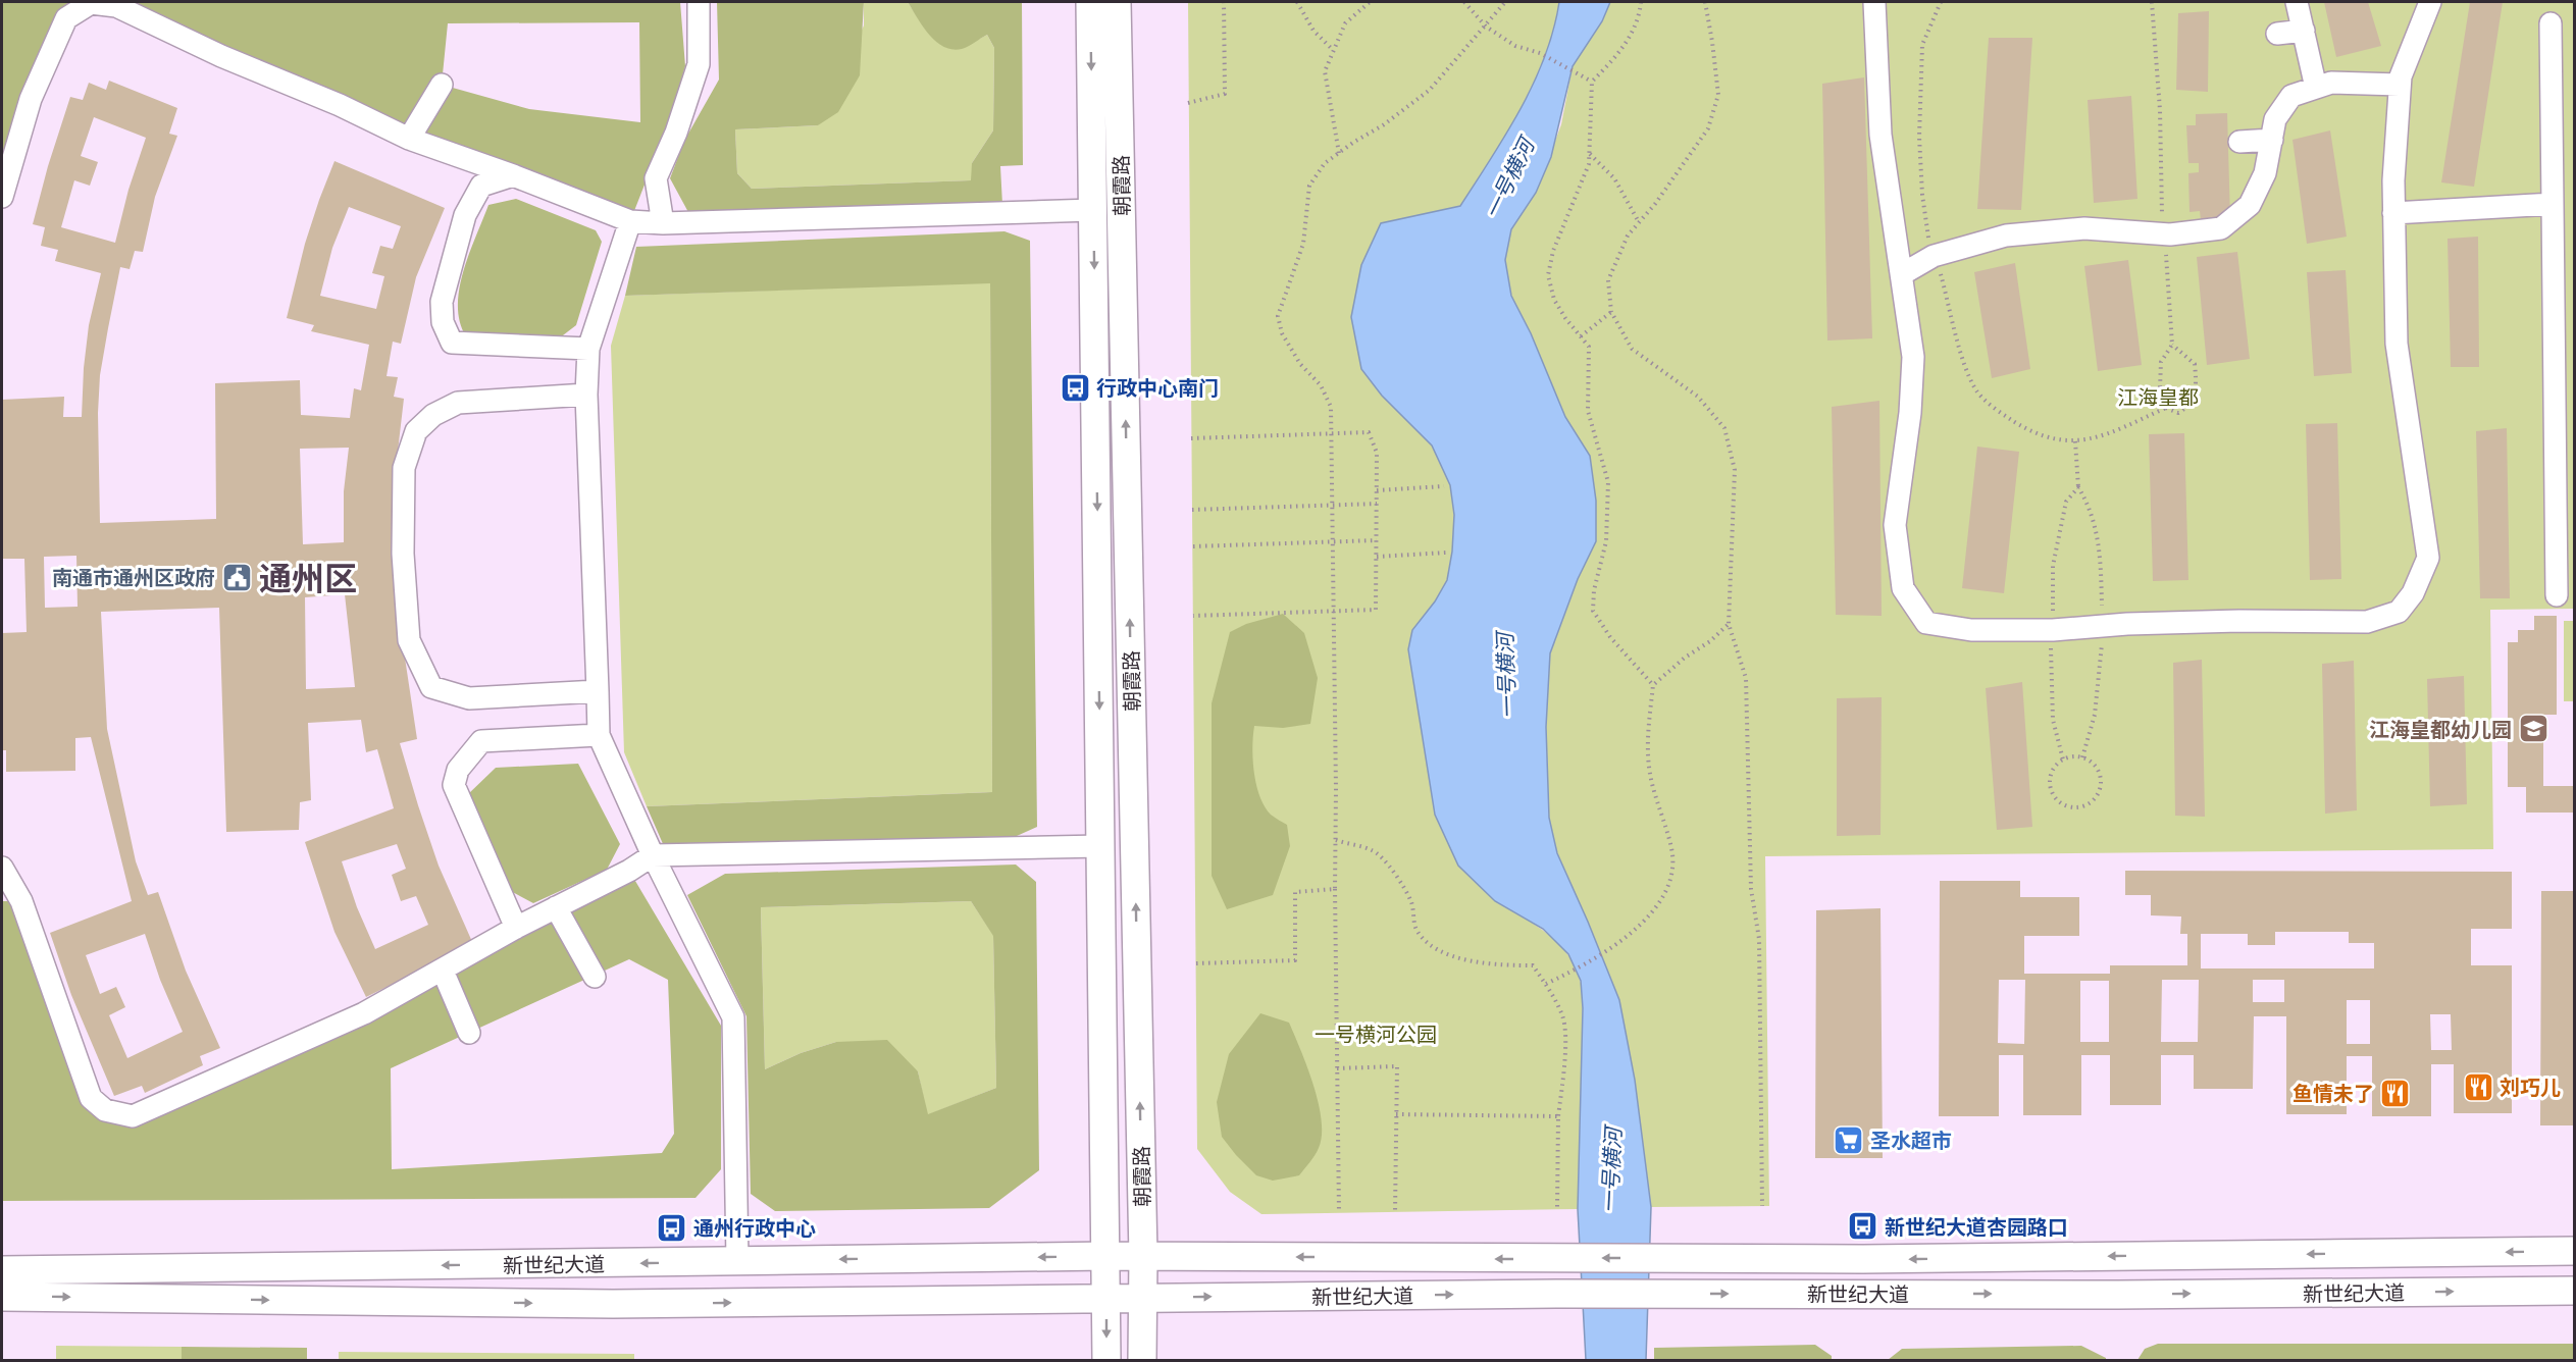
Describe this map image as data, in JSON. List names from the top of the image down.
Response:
{
  "streets": {
    "main road": ["朝霞路", "新世纪大道"]
  },
  "crossings": [
    ["朝霞路", "新世纪大道"]
  ],
  "districts": ["通州区"],
  "water": ["一号横河"],
  "parks": ["江海皇都", "一号横河公园"],
  "places": {
    "bus stop": ["行政中心南门", "新世纪大道杏园路口", "通州行政中心"],
    "public building": ["南通市通州区政府"],
    "school or university": ["江海皇都幼儿园"],
    "restaurant": ["刘巧儿", "鱼情未了"],
    "supermarket": ["圣水超市"]
  }
}
